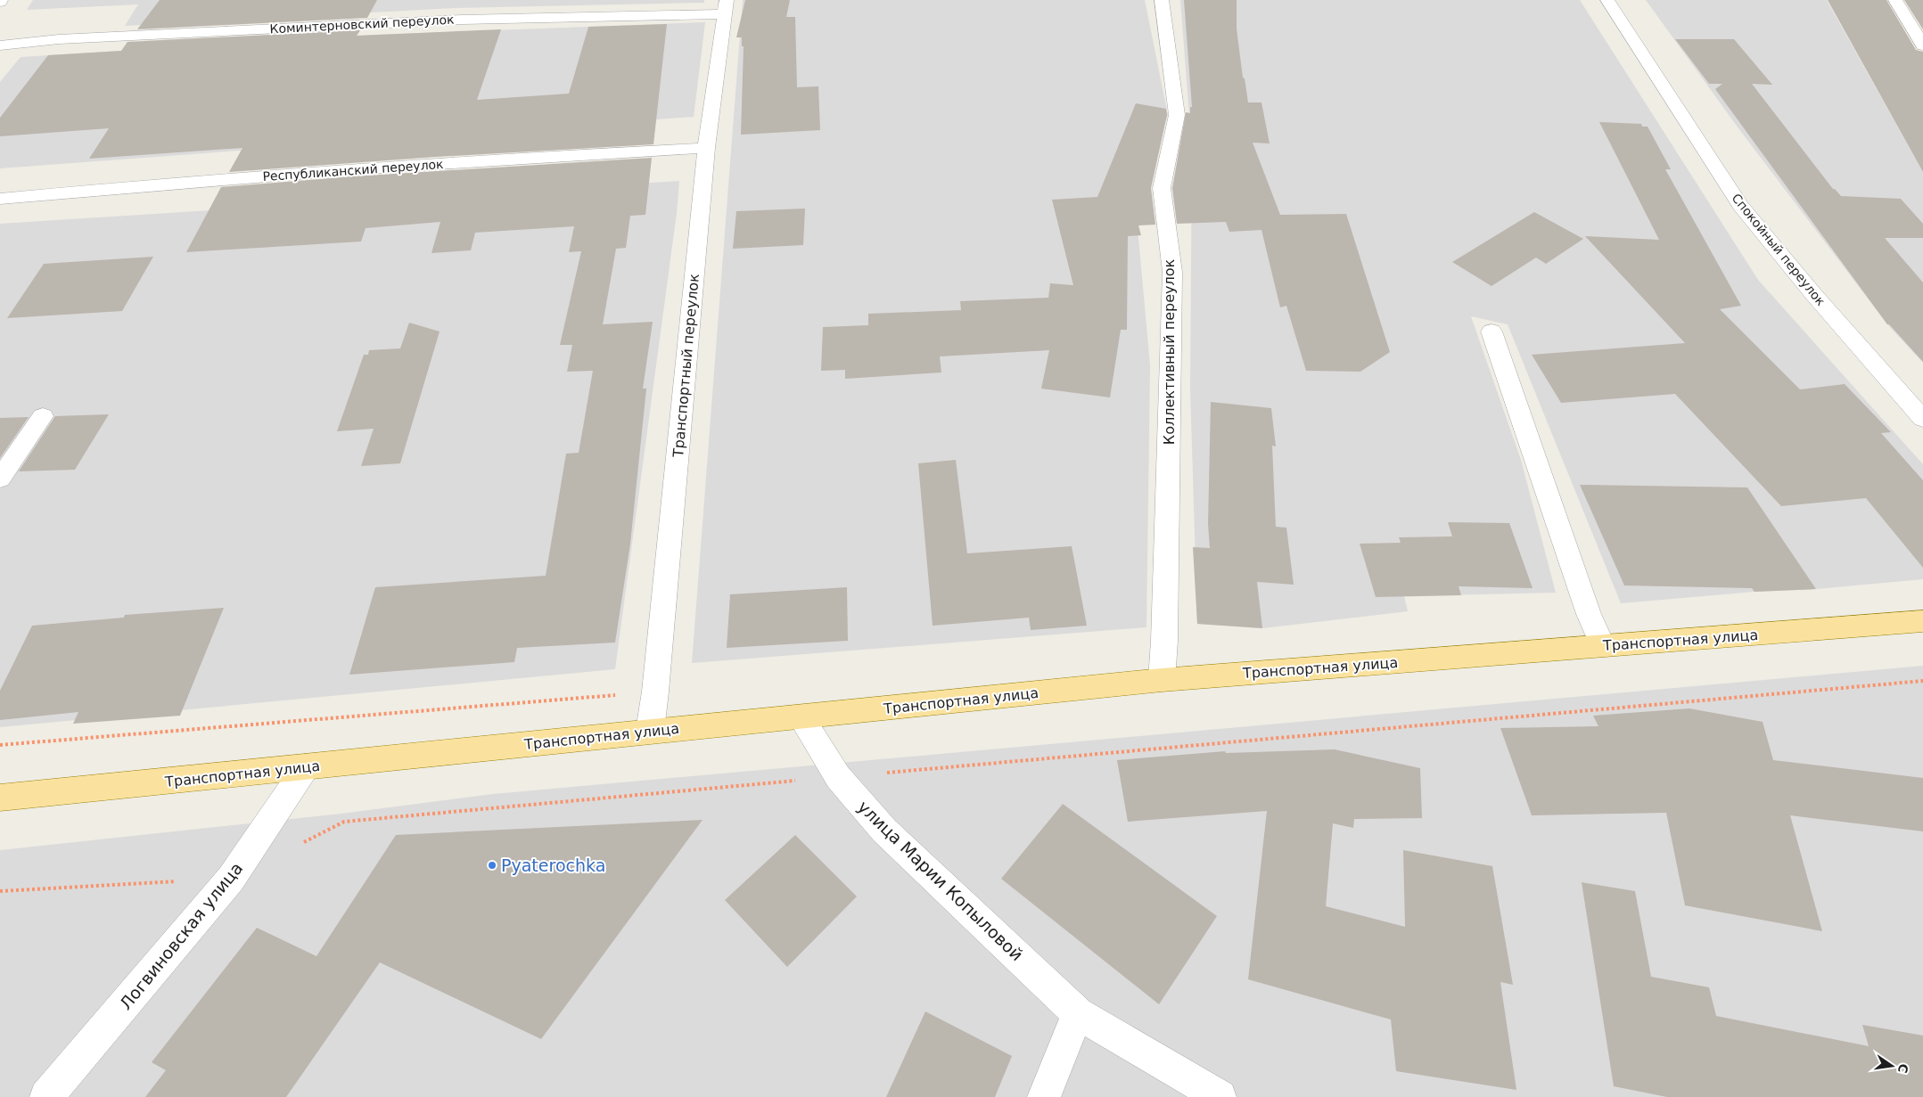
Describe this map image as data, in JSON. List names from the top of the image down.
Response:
{
  "streets": {
    "main road": ["Транспортная улица"],
    "street": [
      "Коминтерновский переулок",
      "Республиканский переулок",
      "Спокойный переулок",
      "Коллективный переулок",
      "Транспортный переулок",
      "улица Марии Копыловой",
      "Логвиновская улица"
    ]
  },
  "crossings": [
    ["Коминтерновский переулок", "Транспортный переулок"],
    ["Республиканский переулок", "Транспортный переулок"],
    ["Коллективный переулок", "Транспортная улица"],
    ["Транспортный переулок", "Транспортная улица"],
    ["Транспортная улица", "улица Марии Копыловой"],
    ["Транспортная улица", "Логвиновская улица"]
  ],
  "places": ["Pyaterochka"],
  "north": "right"
}
